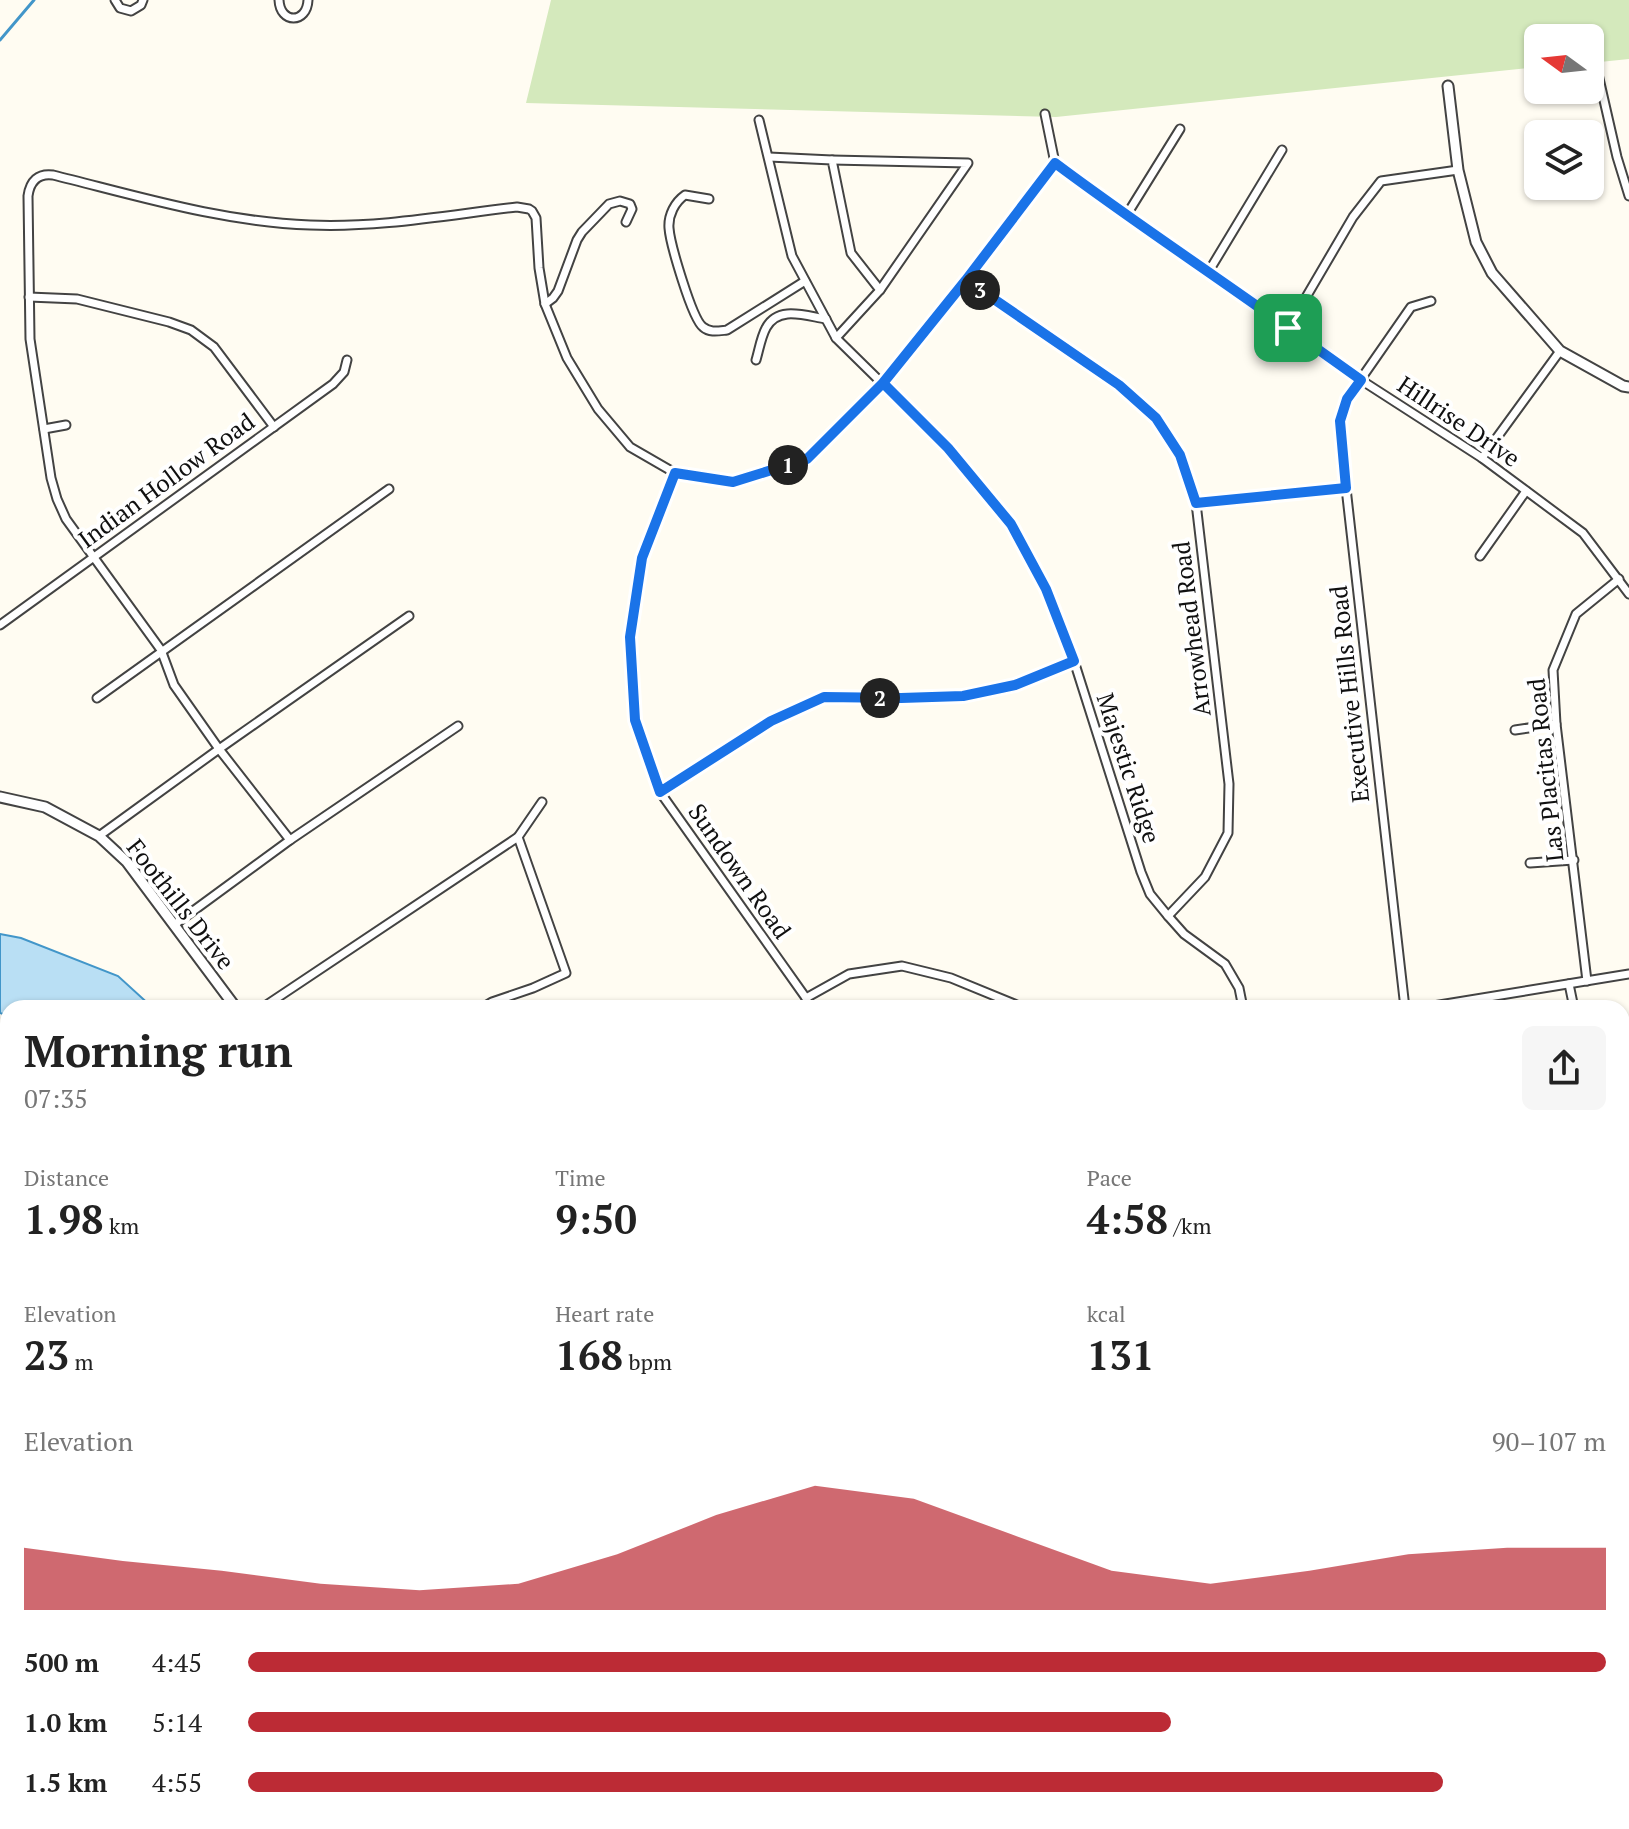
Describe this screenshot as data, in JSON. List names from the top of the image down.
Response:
{
  "streets": {
    "street": [
      "Hillrise Drive",
      "Indian Hollow Road",
      "Arrowhead Road",
      "Executive Hills Road",
      "Majestic Ridge",
      "Las Placitas Road",
      "Sundown Road",
      "Foothills Drive"
    ]
  },
  "crossings": [
    ["Hillrise Drive", "Executive Hills Road"],
    ["Hillrise Drive", "Las Placitas Road"],
    ["Arrowhead Road", "Majestic Ridge"]
  ],
  "north": "left",
  "page": {
    "pins": ["3", "1", "2"],
    "heading": ["Morning run", "07:35"],
    "stats": [
      ["Distance", "1.98 km"],
      ["Time", "9:50"],
      ["Pace", "4:58 /km"],
      ["Elevation", "23 m"],
      ["Heart rate", "168 bpm"],
      ["kcal", "131"]
    ],
    "chart": ["Elevation", "90–107 m"],
    "list": [
      {
        "name": "500 m",
        "note": "4:45"
      },
      {
        "name": "1.0 km",
        "note": "5:14"
      },
      {
        "name": "1.5 km",
        "note": "4:55"
      }
    ]
  }
}
